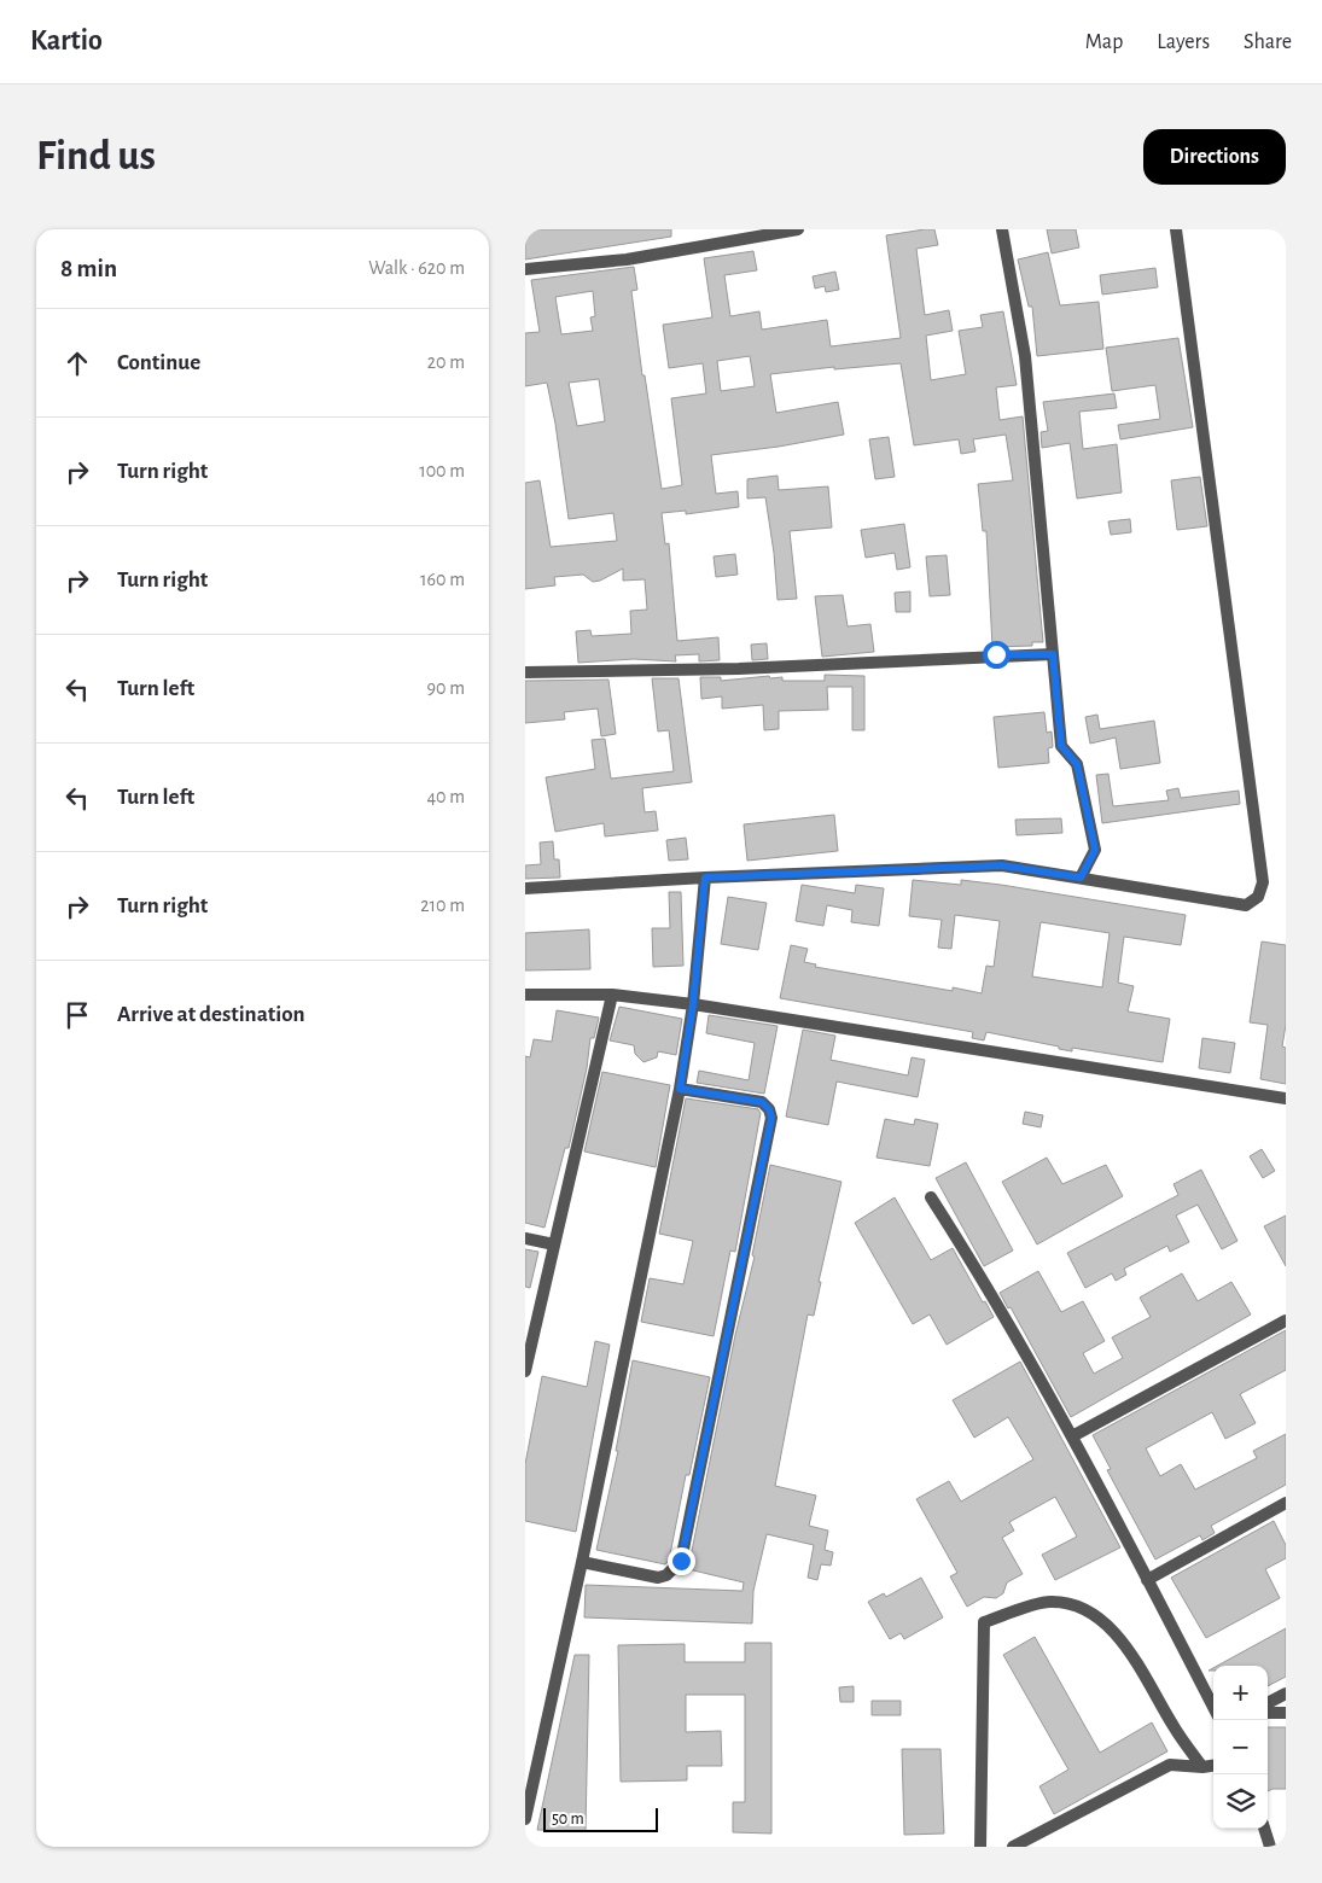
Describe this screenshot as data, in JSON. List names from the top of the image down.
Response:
{
  "scale_bar": "50 m",
  "page": {
    "header": "Kartio",
    "nav": ["Map", "Layers", "Share"],
    "buttons": "Directions",
    "title": "Find us",
    "heading": ["8 min", "Walk · 620 m"],
    "list": [
      ["Continue", "20 m"],
      ["Turn right", "100 m"],
      ["Turn right", "160 m"],
      ["Turn left", "90 m"],
      ["Turn left", "40 m"],
      ["Turn right", "210 m"],
      "Arrive at destination"
    ],
    "map_buttons": ["+", "−"],
    "scale": "50 m"
  }
}
